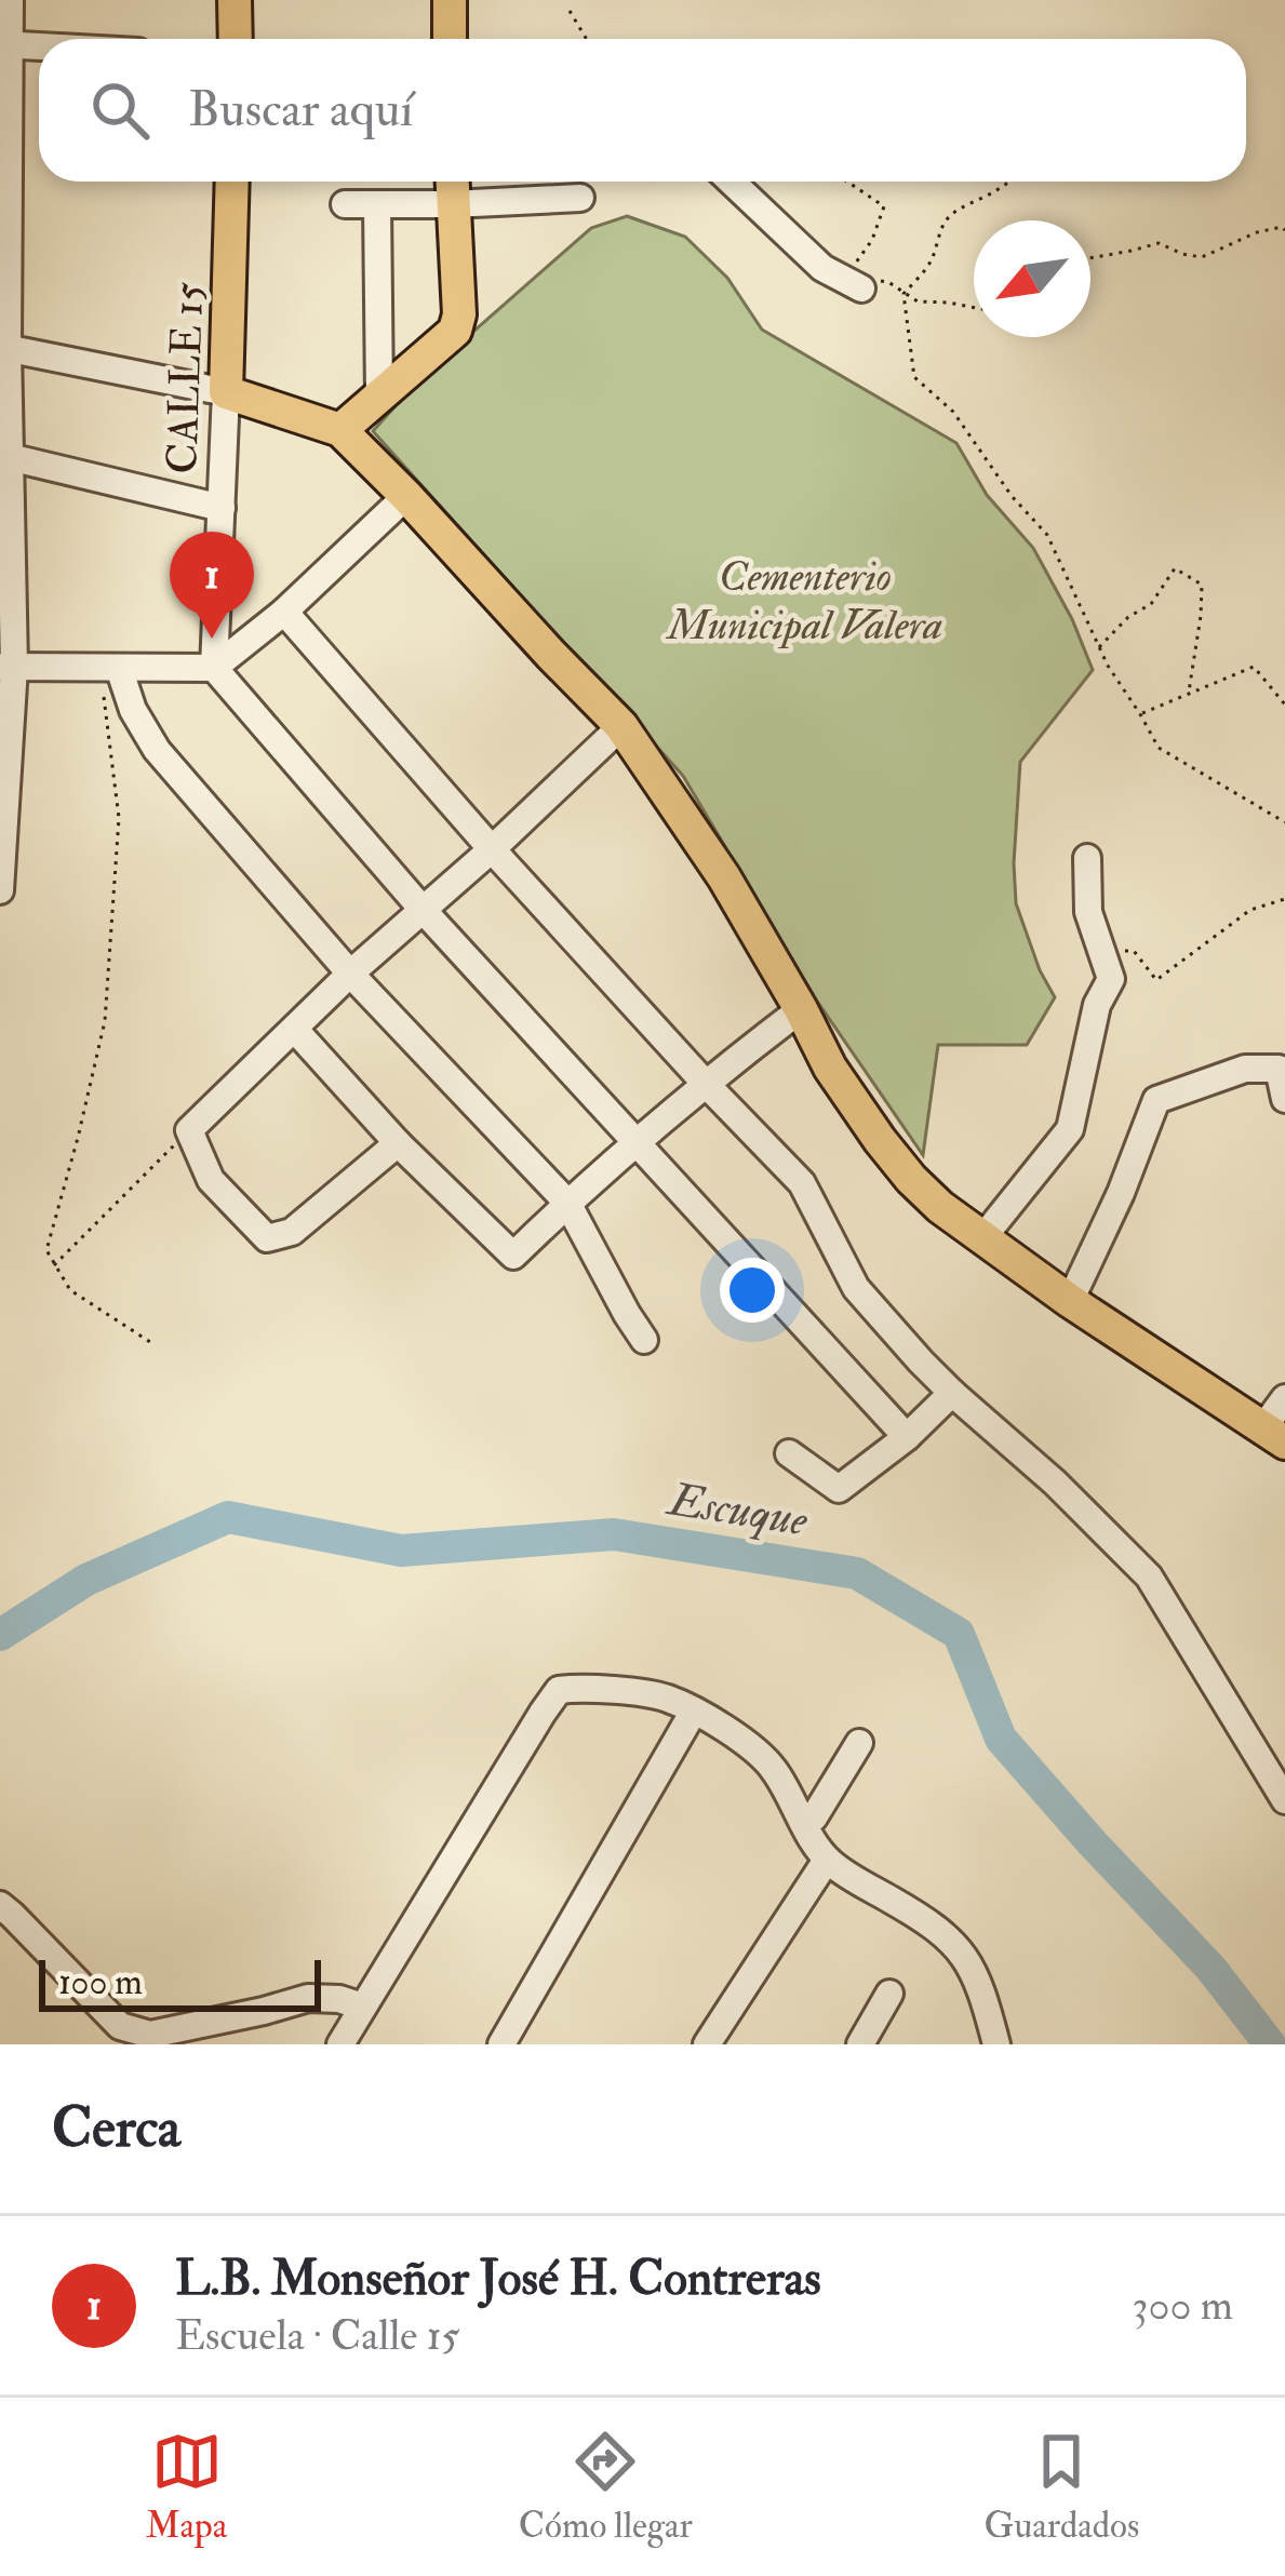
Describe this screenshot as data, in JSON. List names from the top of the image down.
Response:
{
  "streets": {
    "main road": ["CALLE 15"]
  },
  "water": ["Escuque"],
  "parks": ["Cementerio Municipal Valera"],
  "scale_bar": "100 m",
  "north": "bottom left",
  "page": {
    "search": "Buscar aquí",
    "pins": "1",
    "scale": "100 m",
    "heading": "Cerca",
    "list": [
      {
        "mark": "1",
        "name": "L.B. Monseñor José H. Contreras",
        "note": "Escuela · Calle 15",
        "value": "300 m"
      }
    ],
    "nav": ["Mapa", "Cómo llegar", "Guardados"]
  }
}
